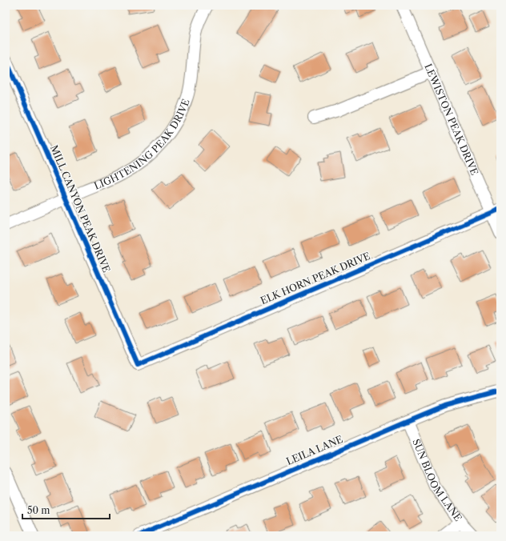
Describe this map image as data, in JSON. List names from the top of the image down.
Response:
{
  "streets": {
    "street": [
      "LEWISTON PEAK DRIVE",
      "LIGHTENING PEAK DRIVE",
      "MILL CANYON PEAK DRIVE",
      "ELK HORN PEAK DRIVE",
      "LEILA LANE",
      "SUN BLOOM LANE"
    ]
  },
  "crossings": [
    ["LEWISTON PEAK DRIVE", "ELK HORN PEAK DRIVE"],
    ["LIGHTENING PEAK DRIVE", "MILL CANYON PEAK DRIVE"],
    ["MILL CANYON PEAK DRIVE", "ELK HORN PEAK DRIVE"],
    ["LEILA LANE", "SUN BLOOM LANE"]
  ],
  "scale_bar": "50 m"
}
